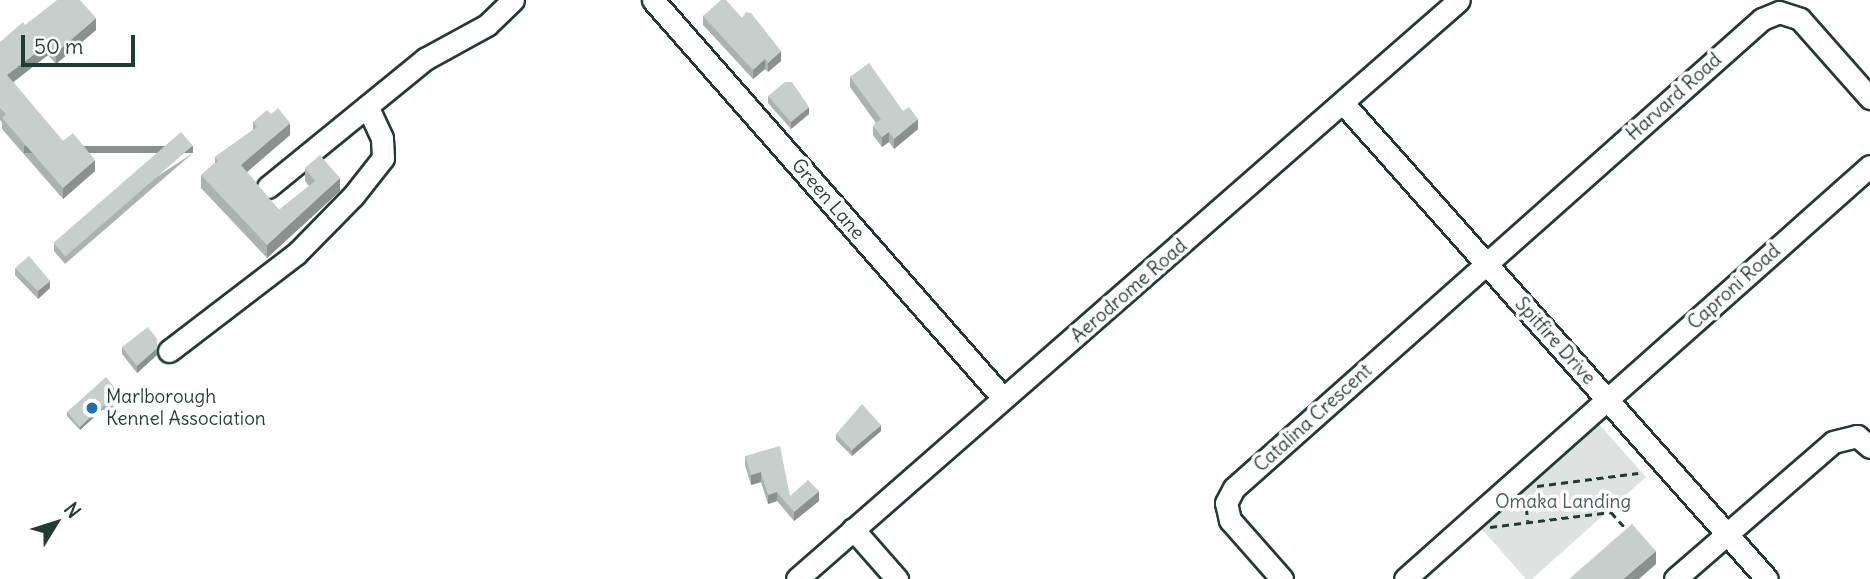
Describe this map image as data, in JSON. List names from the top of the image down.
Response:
{
  "streets": {
    "street": [
      "Harvard Road",
      "Green Lane",
      "Caproni Road",
      "Aerodrome Road",
      "Spitfire Drive",
      "Catalina Crescent"
    ]
  },
  "crossings": [
    ["Harvard Road", "Spitfire Drive"],
    ["Harvard Road", "Catalina Crescent"],
    ["Green Lane", "Aerodrome Road"],
    ["Caproni Road", "Spitfire Drive"],
    ["Aerodrome Road", "Spitfire Drive"],
    ["Spitfire Drive", "Catalina Crescent"]
  ],
  "parks": ["Omaka Landing"],
  "places": ["Marlborough Kennel Association"],
  "scale_bar": "50 m",
  "north": "top right"
}
